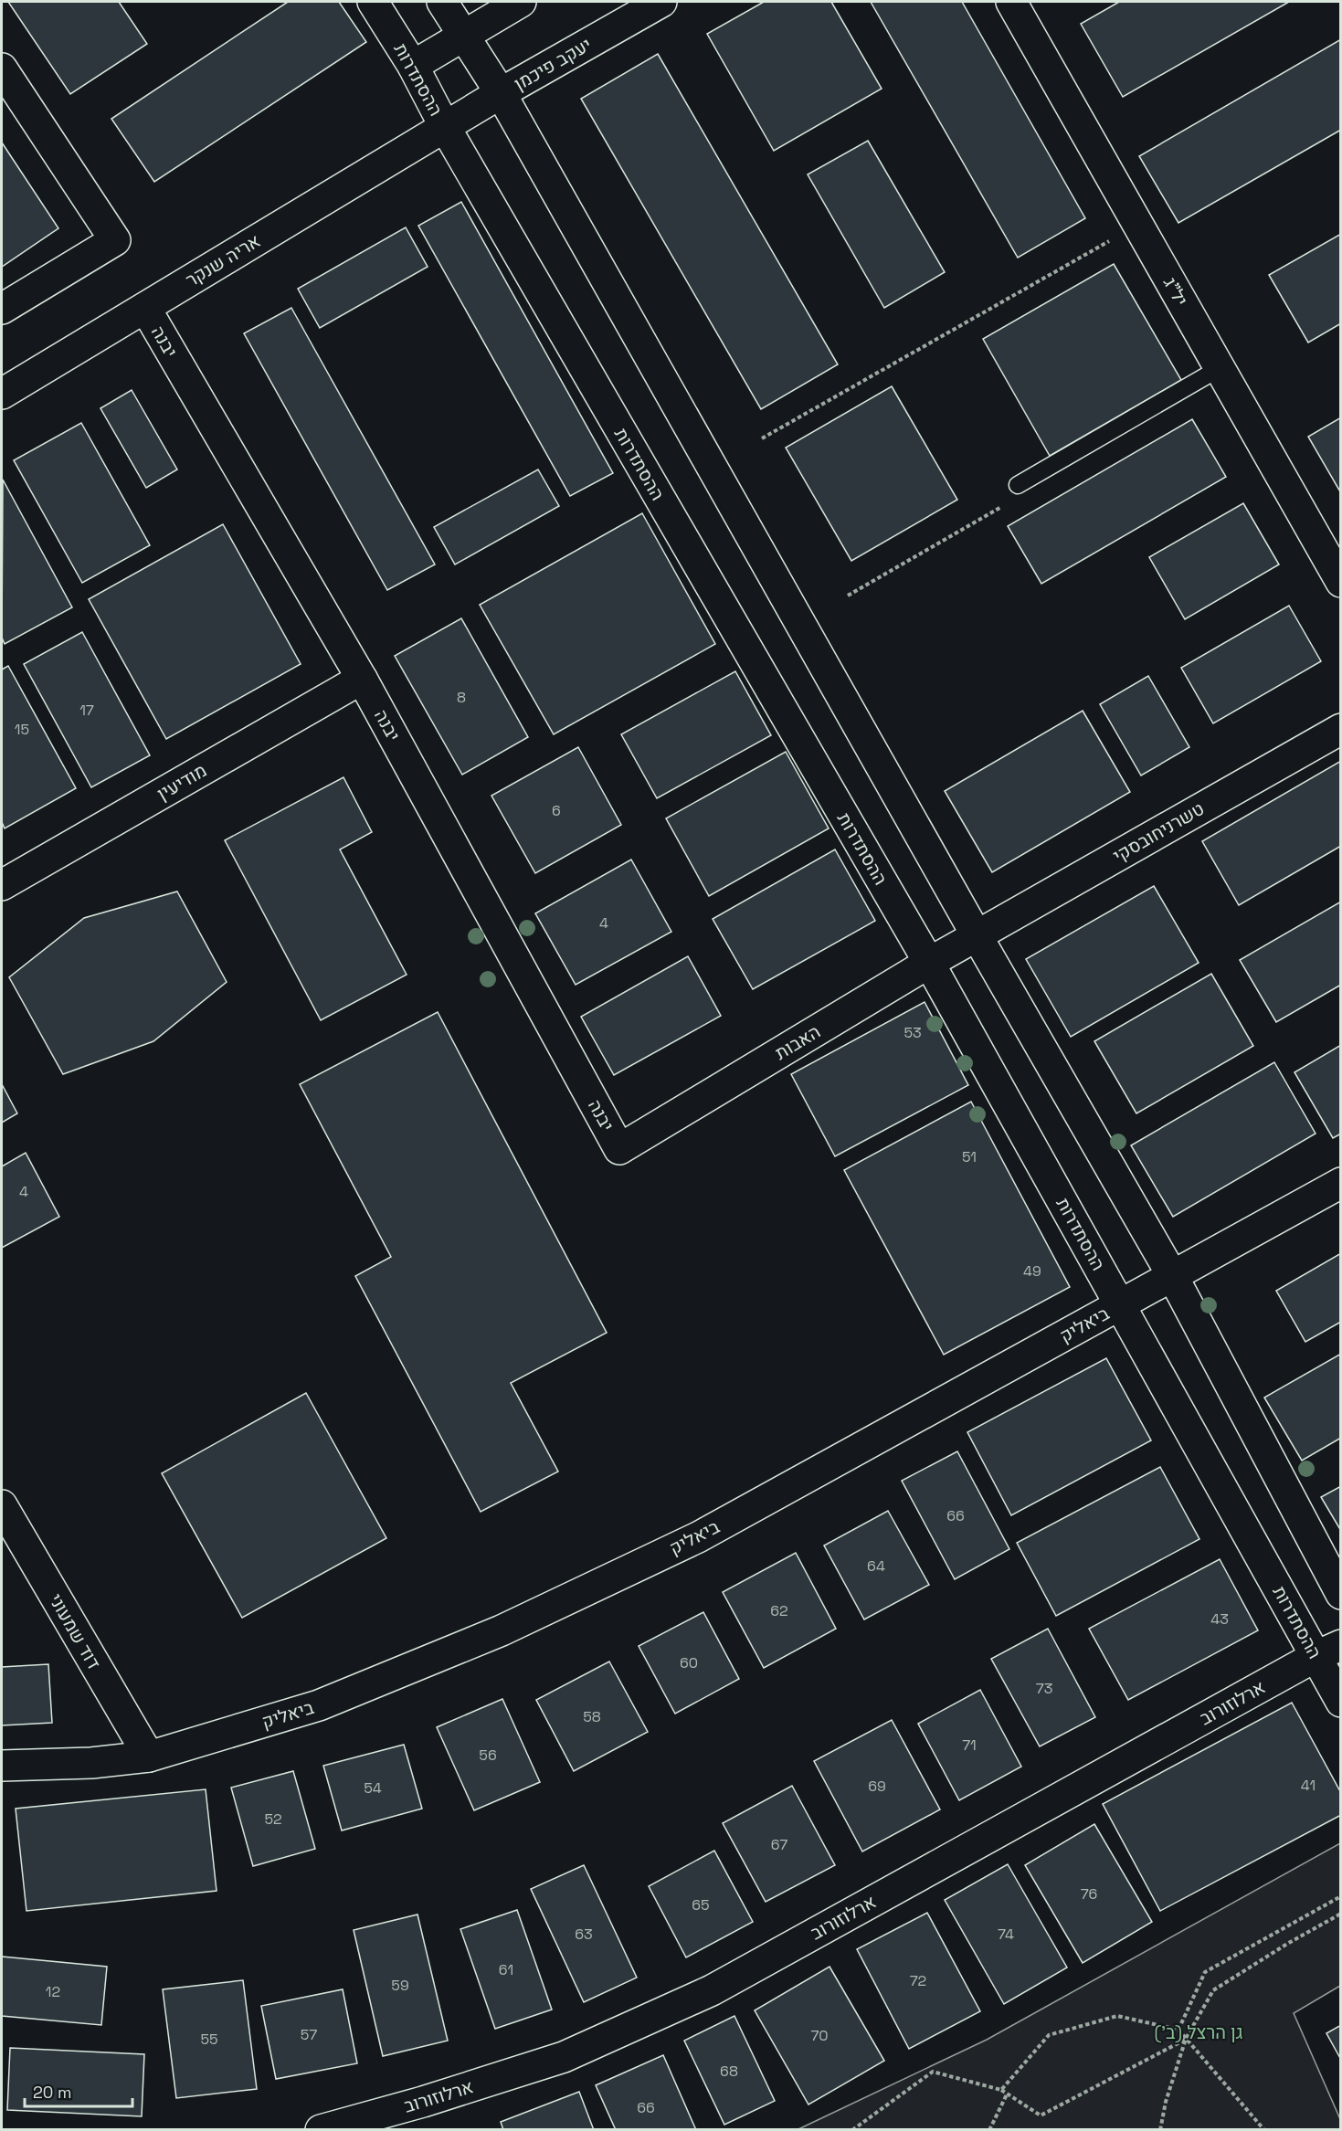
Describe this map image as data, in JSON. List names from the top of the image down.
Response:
{
  "streets": {
    "street": [
      "יעקב פיכמן",
      "ההסתדרות",
      "אריה שנקר",
      "יל\"ג",
      "יבנה",
      "מודיעין",
      "טשרניחובסקי",
      "האבות",
      "ביאליק",
      "דוד שמעוני",
      "ארלוזורוב"
    ]
  },
  "crossings": [
    ["יעקב פיכמן", "ההסתדרות"],
    ["יעקב פיכמן", "אריה שנקר"],
    ["ההסתדרות", "אריה שנקר"],
    ["ההסתדרות", "האבות"],
    ["ההסתדרות", "ביאליק"],
    ["ההסתדרות", "ארלוזורוב"],
    ["אריה שנקר", "יבנה"],
    ["יבנה", "מודיעין"],
    ["יבנה", "האבות"],
    ["טשרניחובסקי", "האבות"],
    ["ביאליק", "דוד שמעוני"]
  ],
  "parks": ["גן הרצל (ב')"],
  "house_numbers": [
    "8",
    "17",
    "15",
    "6",
    "4",
    "53",
    "51",
    "4",
    "49",
    "66",
    "64",
    "62",
    "43",
    "60",
    "73",
    "58",
    "71",
    "56",
    "41",
    "69",
    "54",
    "52",
    "67",
    "76",
    "65",
    "63",
    "74",
    "61",
    "72",
    "59",
    "12",
    "57",
    "70",
    "55",
    "68",
    "66"
  ],
  "scale_bar": "20 m"
}
